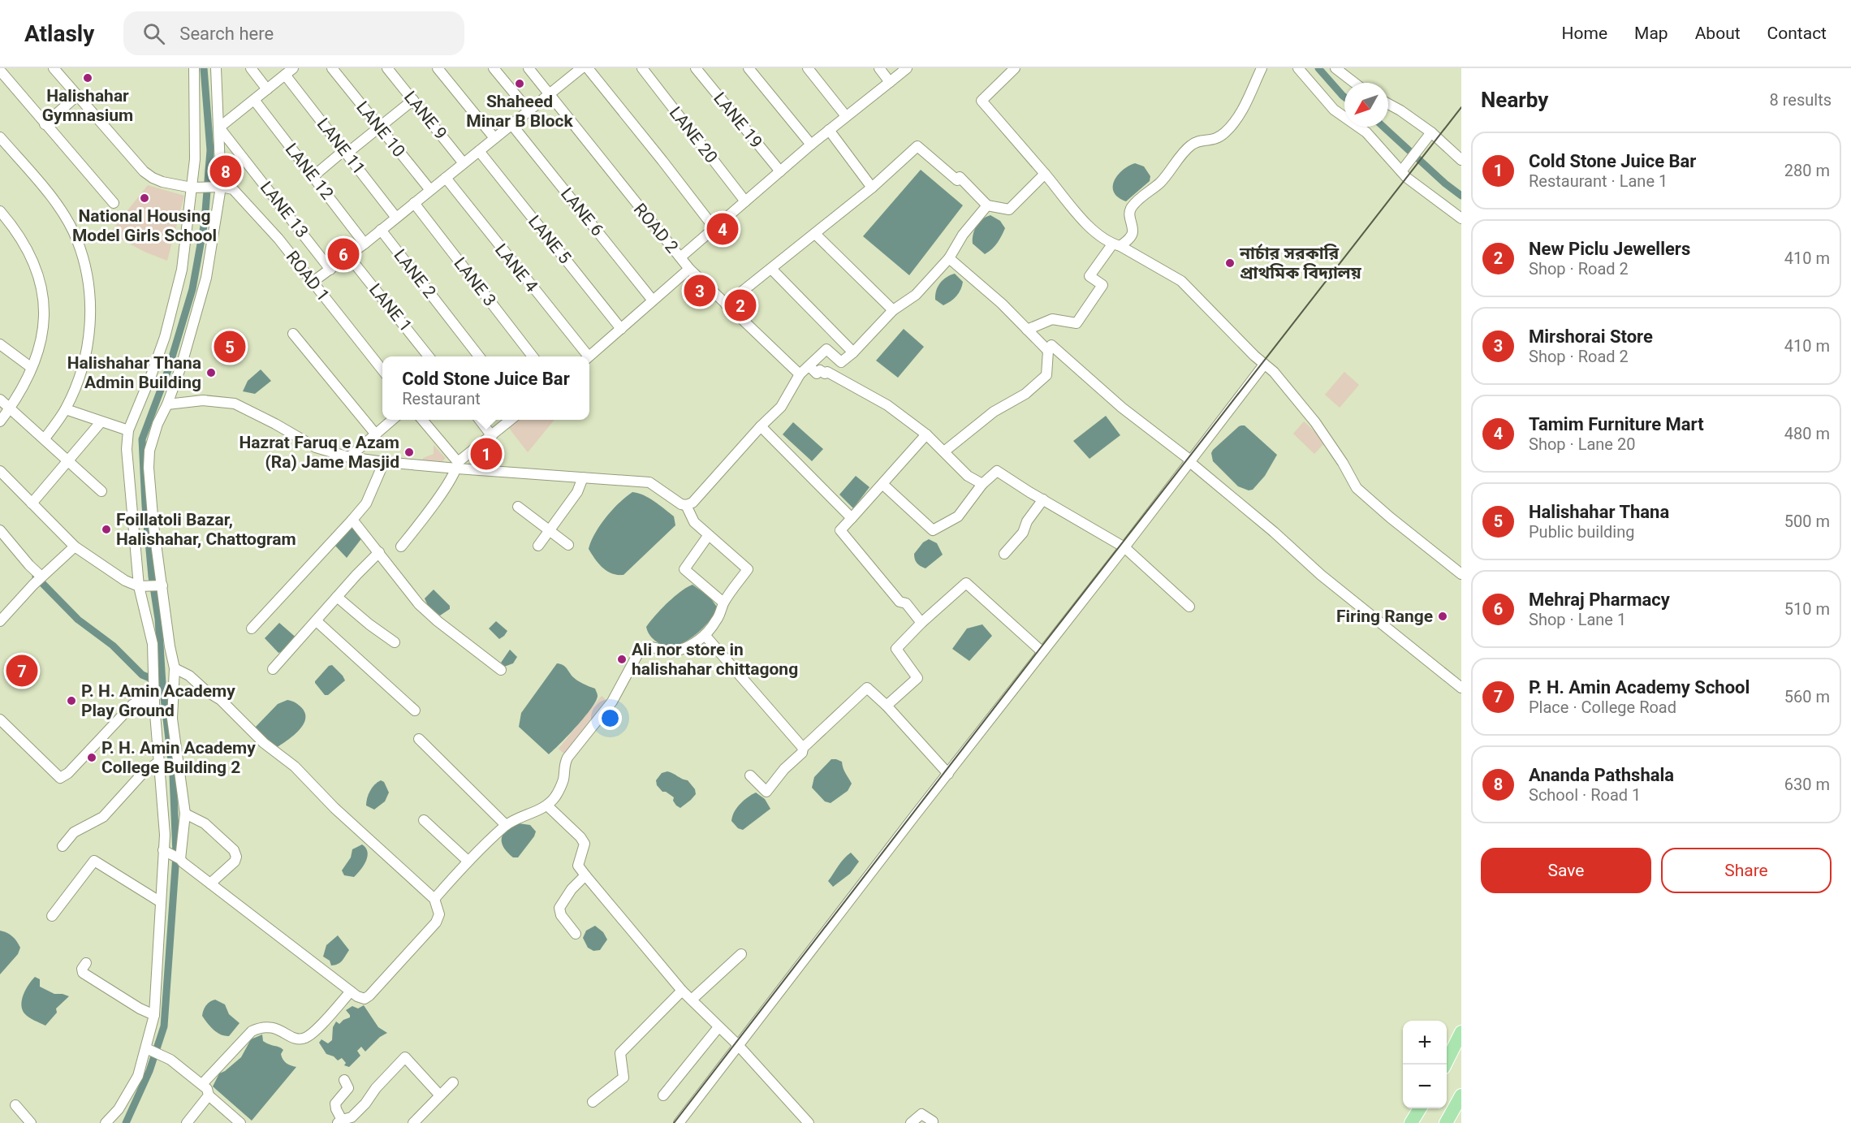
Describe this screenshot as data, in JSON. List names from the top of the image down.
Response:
{
  "streets": {
    "street": [
      "LANE 9",
      "LANE 19",
      "LANE 10",
      "LANE 20",
      "LANE 11",
      "LANE 12",
      "LANE 13",
      "LANE 6",
      "ROAD 2",
      "LANE 5",
      "LANE 4",
      "LANE 2",
      "ROAD 1",
      "LANE 3",
      "LANE 1"
    ]
  },
  "places": [
    "Halishahar Gymnasium",
    "Shaheed Minar B Block",
    "National Housing Model Girls School",
    "নার্চার সরকারি প্রাথমিক বিদ্যালয়",
    "Halishahar Thana Admin Building",
    "Hazrat Faruq e Azam (Ra) Jame Masjid",
    "Foillatoli Bazar, Halishahar, Chattogram",
    "Firing Range",
    "Ali nor store in halishahar chittagong",
    "P. H. Amin Academy Play Ground",
    "P. H. Amin Academy College Building 2"
  ],
  "north": "bottom left",
  "page": {
    "header": "Atlasly",
    "search": "Search here",
    "nav": [
      "Home",
      "Map",
      "About",
      "Contact"
    ],
    "heading": ["Nearby", "8 results"],
    "list": [
      {
        "mark": "1",
        "name": "Cold Stone Juice Bar",
        "note": "Restaurant · Lane 1",
        "value": "280 m"
      },
      {
        "mark": "2",
        "name": "New Piclu Jewellers",
        "note": "Shop · Road 2",
        "value": "410 m"
      },
      {
        "mark": "3",
        "name": "Mirshorai Store",
        "note": "Shop · Road 2",
        "value": "410 m"
      },
      {
        "mark": "4",
        "name": "Tamim Furniture Mart",
        "note": "Shop · Lane 20",
        "value": "480 m"
      },
      {
        "mark": "5",
        "name": "Halishahar Thana",
        "note": "Public building",
        "value": "500 m"
      },
      {
        "mark": "6",
        "name": "Mehraj Pharmacy",
        "note": "Shop · Lane 1",
        "value": "510 m"
      },
      {
        "mark": "7",
        "name": "P. H. Amin Academy School",
        "note": "Place · College Road",
        "value": "560 m"
      },
      {
        "mark": "8",
        "name": "Ananda Pathshala",
        "note": "School · Road 1",
        "value": "630 m"
      }
    ],
    "pins": [
      "8",
      "4",
      "6",
      "3",
      "2",
      "5",
      "1",
      "7"
    ],
    "popup": ["Cold Stone Juice Bar", "Restaurant"],
    "buttons": ["Save", "Share"],
    "map_buttons": ["+", "−"]
  }
}
